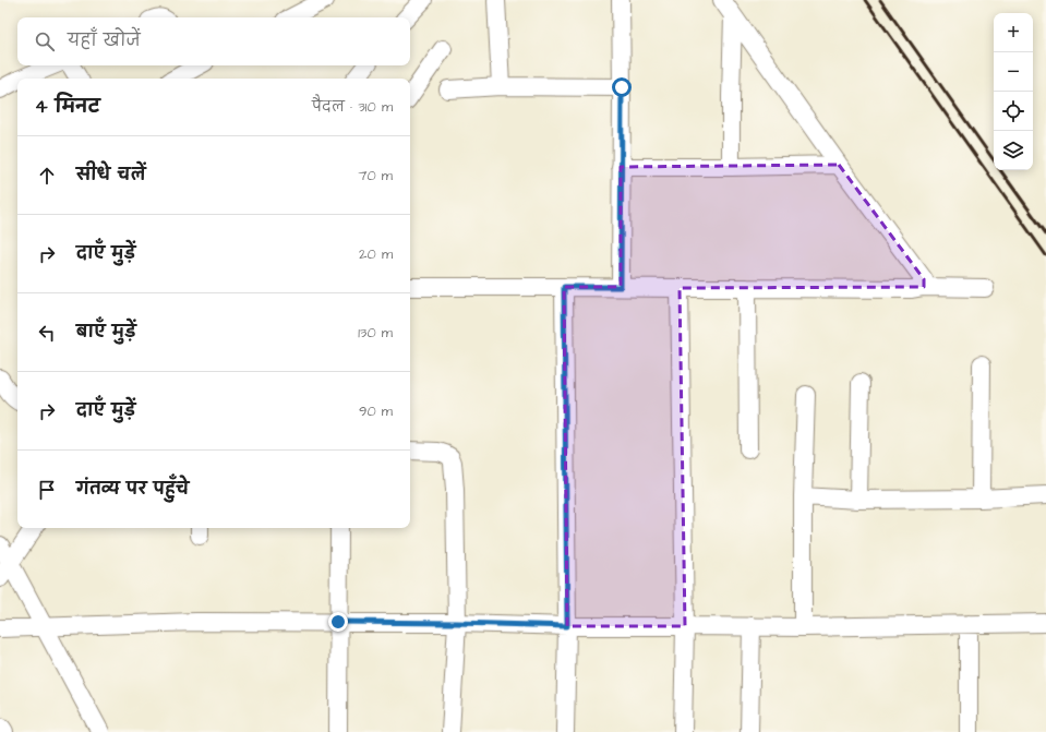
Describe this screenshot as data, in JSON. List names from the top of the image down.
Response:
{
  "page": {
    "map_buttons": ["+", "−"],
    "search": "यहाँ खोजें",
    "heading": ["4 मिनट", "पैदल · 310 m"],
    "list": [
      ["सीधे चलें", "70 m"],
      ["दाएँ मुड़ें", "20 m"],
      ["बाएँ मुड़ें", "130 m"],
      ["दाएँ मुड़ें", "90 m"],
      "गंतव्य पर पहुँचे"
    ]
  }
}
